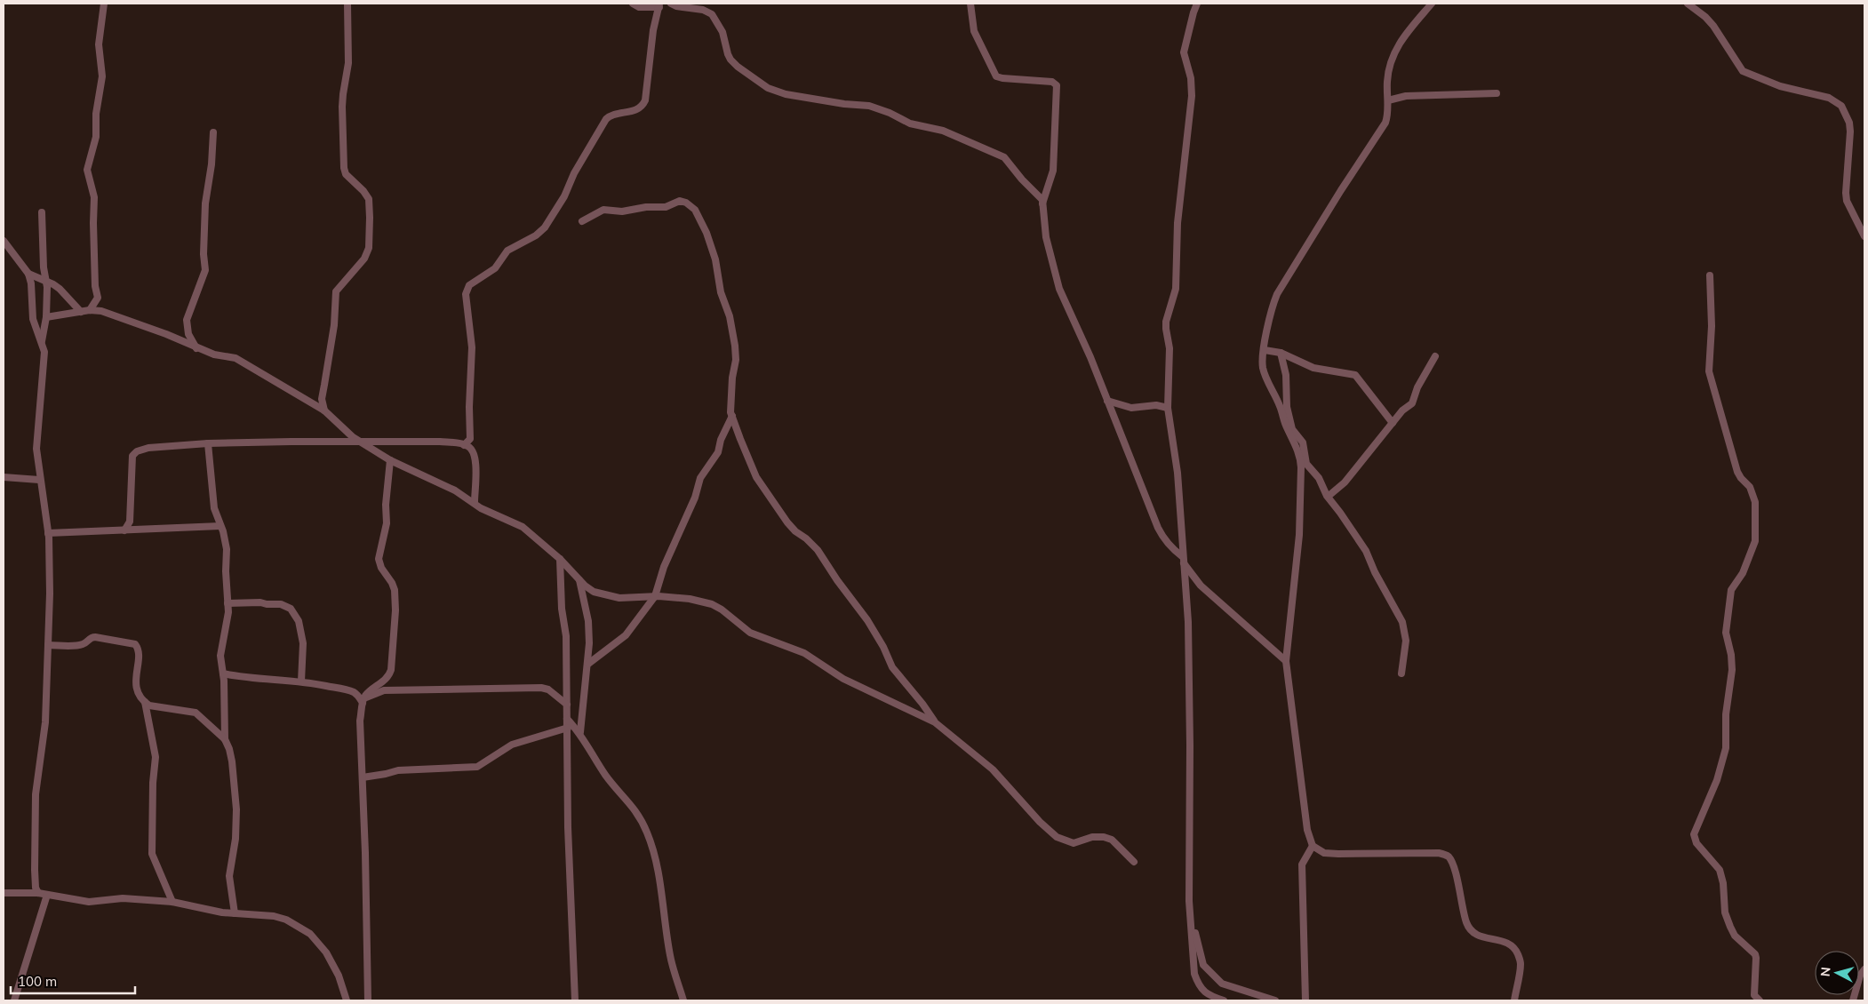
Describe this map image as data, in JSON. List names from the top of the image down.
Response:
{
  "scale_bar": "100 m",
  "north": "left"
}
